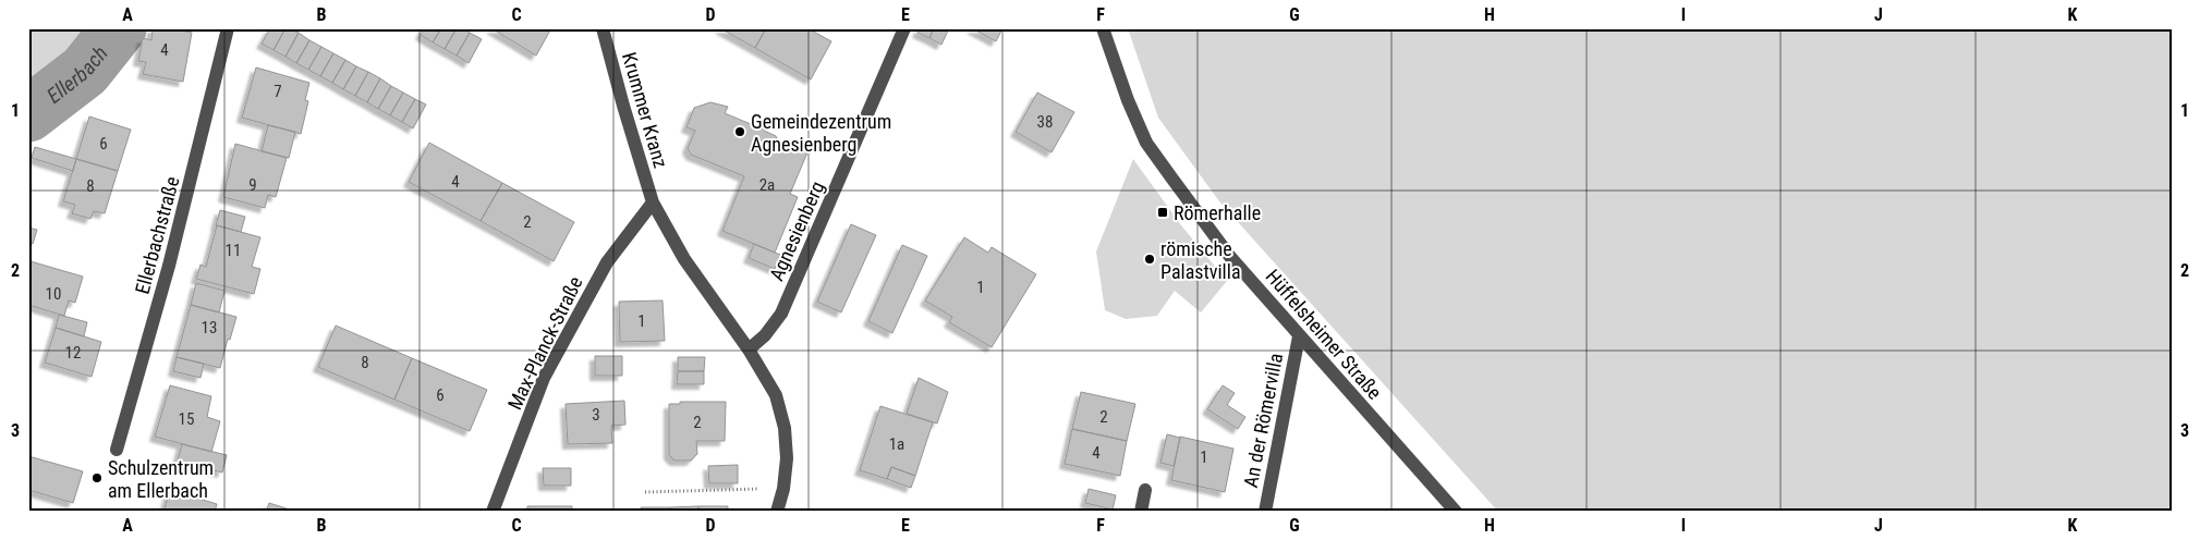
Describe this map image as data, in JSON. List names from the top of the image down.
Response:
{
  "streets": {
    "street": [
      "Krummer Kranz",
      "Agnesienberg",
      "Ellerbachstraße",
      "Hüffelsheimer Straße",
      "Max-Planck-Straße",
      "An der Römervilla"
    ]
  },
  "crossings": [
    ["Krummer Kranz", "Max-Planck-Straße"],
    ["Hüffelsheimer Straße", "An der Römervilla"]
  ],
  "water": ["Ellerbach"],
  "places": {
    "other": ["Gemeindezentrum Agnesienberg", "römische Palastvilla", "Schulzentrum am Ellerbach"],
    "transit": ["Römerhalle"]
  },
  "house_numbers": [
    "4",
    "7",
    "38",
    "6",
    "4",
    "9",
    "2a",
    "8",
    "2",
    "11",
    "1",
    "10",
    "1",
    "13",
    "12",
    "8",
    "6",
    "3",
    "2",
    "15",
    "2",
    "1a",
    "4",
    "1"
  ],
  "grid": {
    "columns": [
      "A",
      "B",
      "C",
      "D",
      "E",
      "F",
      "G",
      "H",
      "I",
      "J",
      "K"
    ],
    "rows": ["1", "2", "3"]
  }
}
